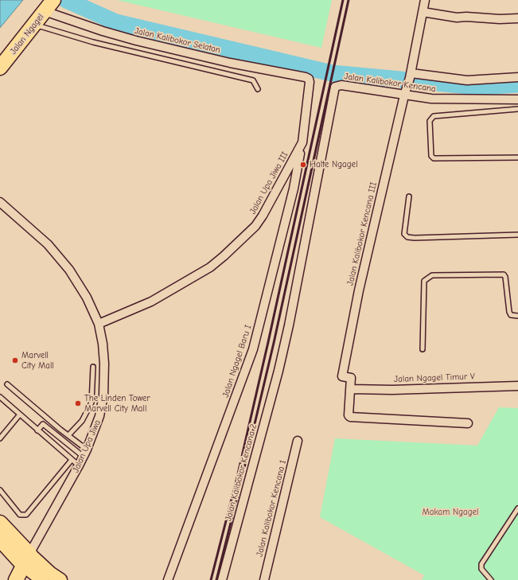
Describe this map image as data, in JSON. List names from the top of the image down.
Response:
{
  "streets": {
    "highway": ["Jalan Ngagel", "Jalan Upa Jiwa"],
    "street": [
      "Jalan Kalibokor Selatan",
      "Jalan Kalibokor Kencana",
      "Jalan Upa Jiwa III",
      "Jalan Kalibokor Kencana III",
      "Jalan Ngagel Baru I",
      "Jalan Ngagel Timur V",
      "Jalan Kalibokor Kencana 2",
      "Jalan Kalibokor Kencana 1"
    ]
  },
  "crossings": [
    ["Jalan Ngagel", "Jalan Kalibokor Selatan"],
    ["Jalan Kalibokor Selatan", "Jalan Upa Jiwa III"],
    ["Jalan Kalibokor Kencana", "Jalan Kalibokor Kencana III"],
    ["Jalan Kalibokor Kencana", "Jalan Kalibokor Kencana 2"],
    ["Jalan Upa Jiwa III", "Jalan Ngagel Baru I"],
    ["Jalan Upa Jiwa III", "Jalan Upa Jiwa"],
    ["Jalan Kalibokor Kencana III", "Jalan Ngagel Timur V"]
  ],
  "parks": ["Makam Ngagel"],
  "places": ["Halte Ngagel", "Marvell City Mall", "The Linden Tower Marvell City Mall"]
}
